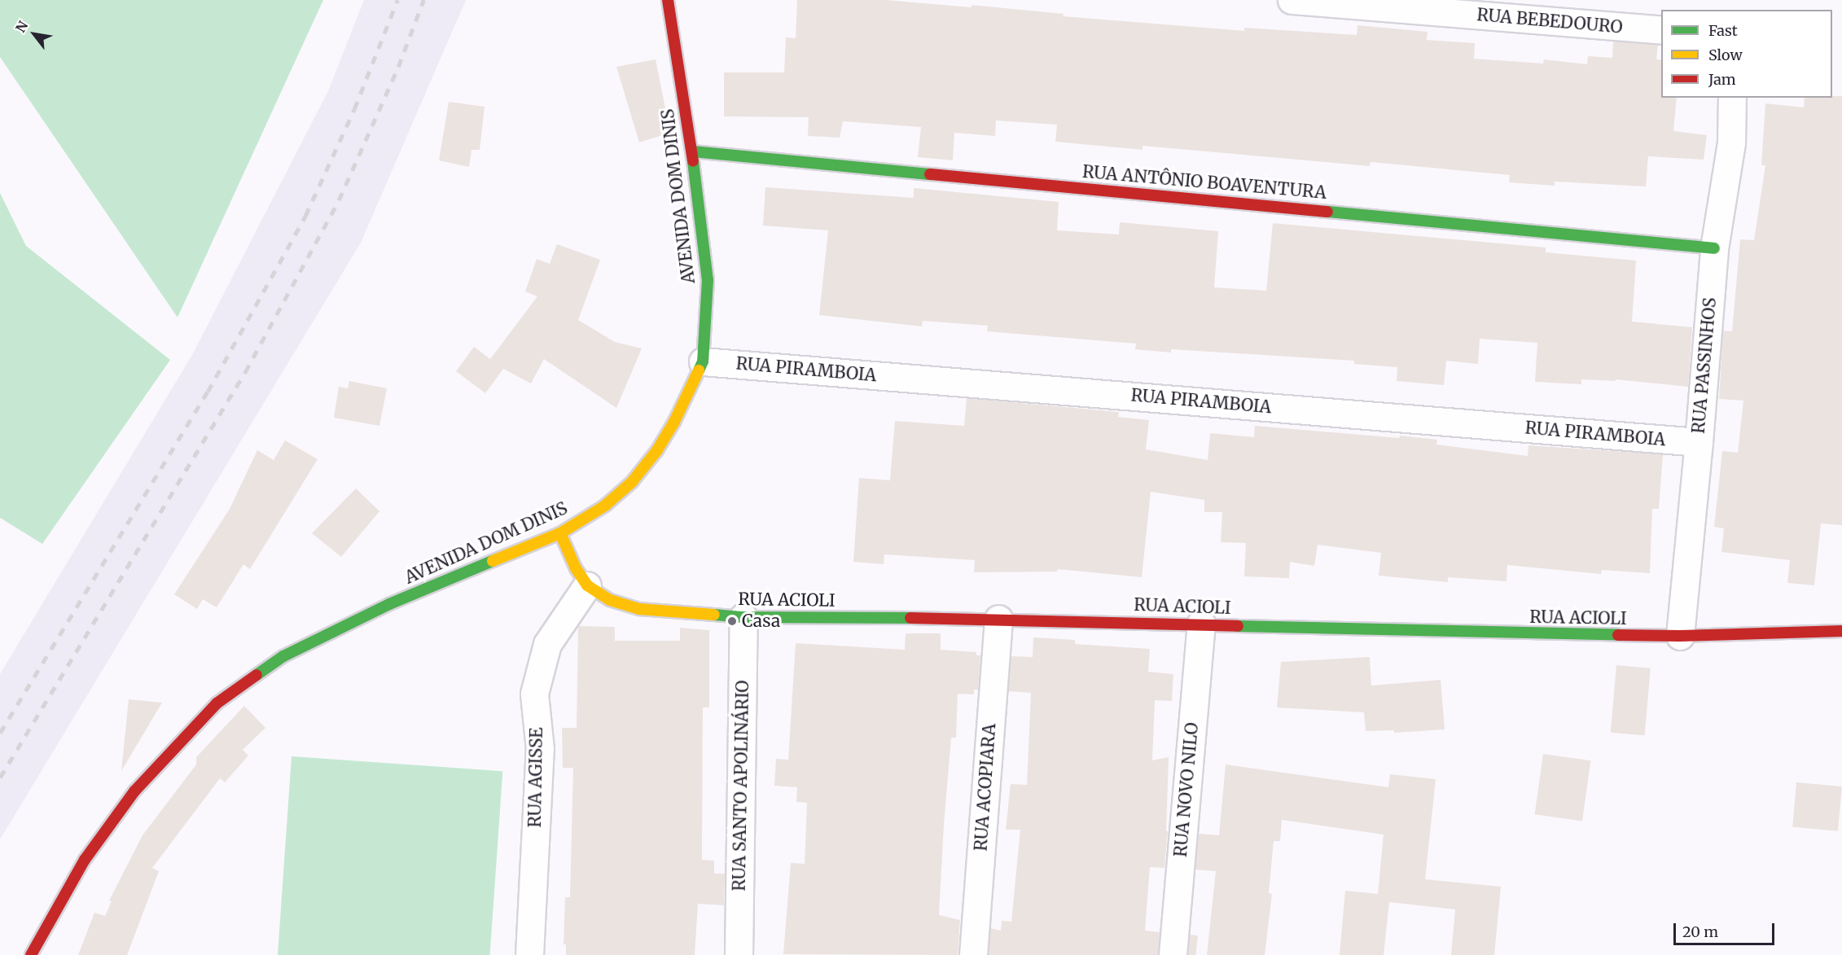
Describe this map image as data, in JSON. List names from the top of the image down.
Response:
{
  "streets": {
    "street": [
      "RUA BEBEDOURO",
      "RUA ANTÔNIO BOAVENTURA",
      "AVENIDA DOM DINIS",
      "RUA PASSINHOS",
      "RUA PIRAMBOIA",
      "RUA ACIOLI",
      "RUA AGISSE",
      "RUA SANTO APOLINÁRIO",
      "RUA ACOPIARA",
      "RUA NOVO NILO"
    ]
  },
  "crossings": [
    ["RUA ANTÔNIO BOAVENTURA", "AVENIDA DOM DINIS"],
    ["RUA ANTÔNIO BOAVENTURA", "RUA PASSINHOS"],
    ["AVENIDA DOM DINIS", "RUA PIRAMBOIA"],
    ["AVENIDA DOM DINIS", "RUA ACIOLI"],
    ["RUA PASSINHOS", "RUA PIRAMBOIA"],
    ["RUA PASSINHOS", "RUA ACIOLI"],
    ["RUA ACIOLI", "RUA AGISSE"],
    ["RUA ACIOLI", "RUA SANTO APOLINÁRIO"],
    ["RUA ACIOLI", "RUA ACOPIARA"],
    ["RUA ACIOLI", "RUA NOVO NILO"]
  ],
  "places": ["Casa"],
  "legend": ["Fast", "Slow", "Jam"],
  "scale_bar": "20 m",
  "north": "top left"
}
